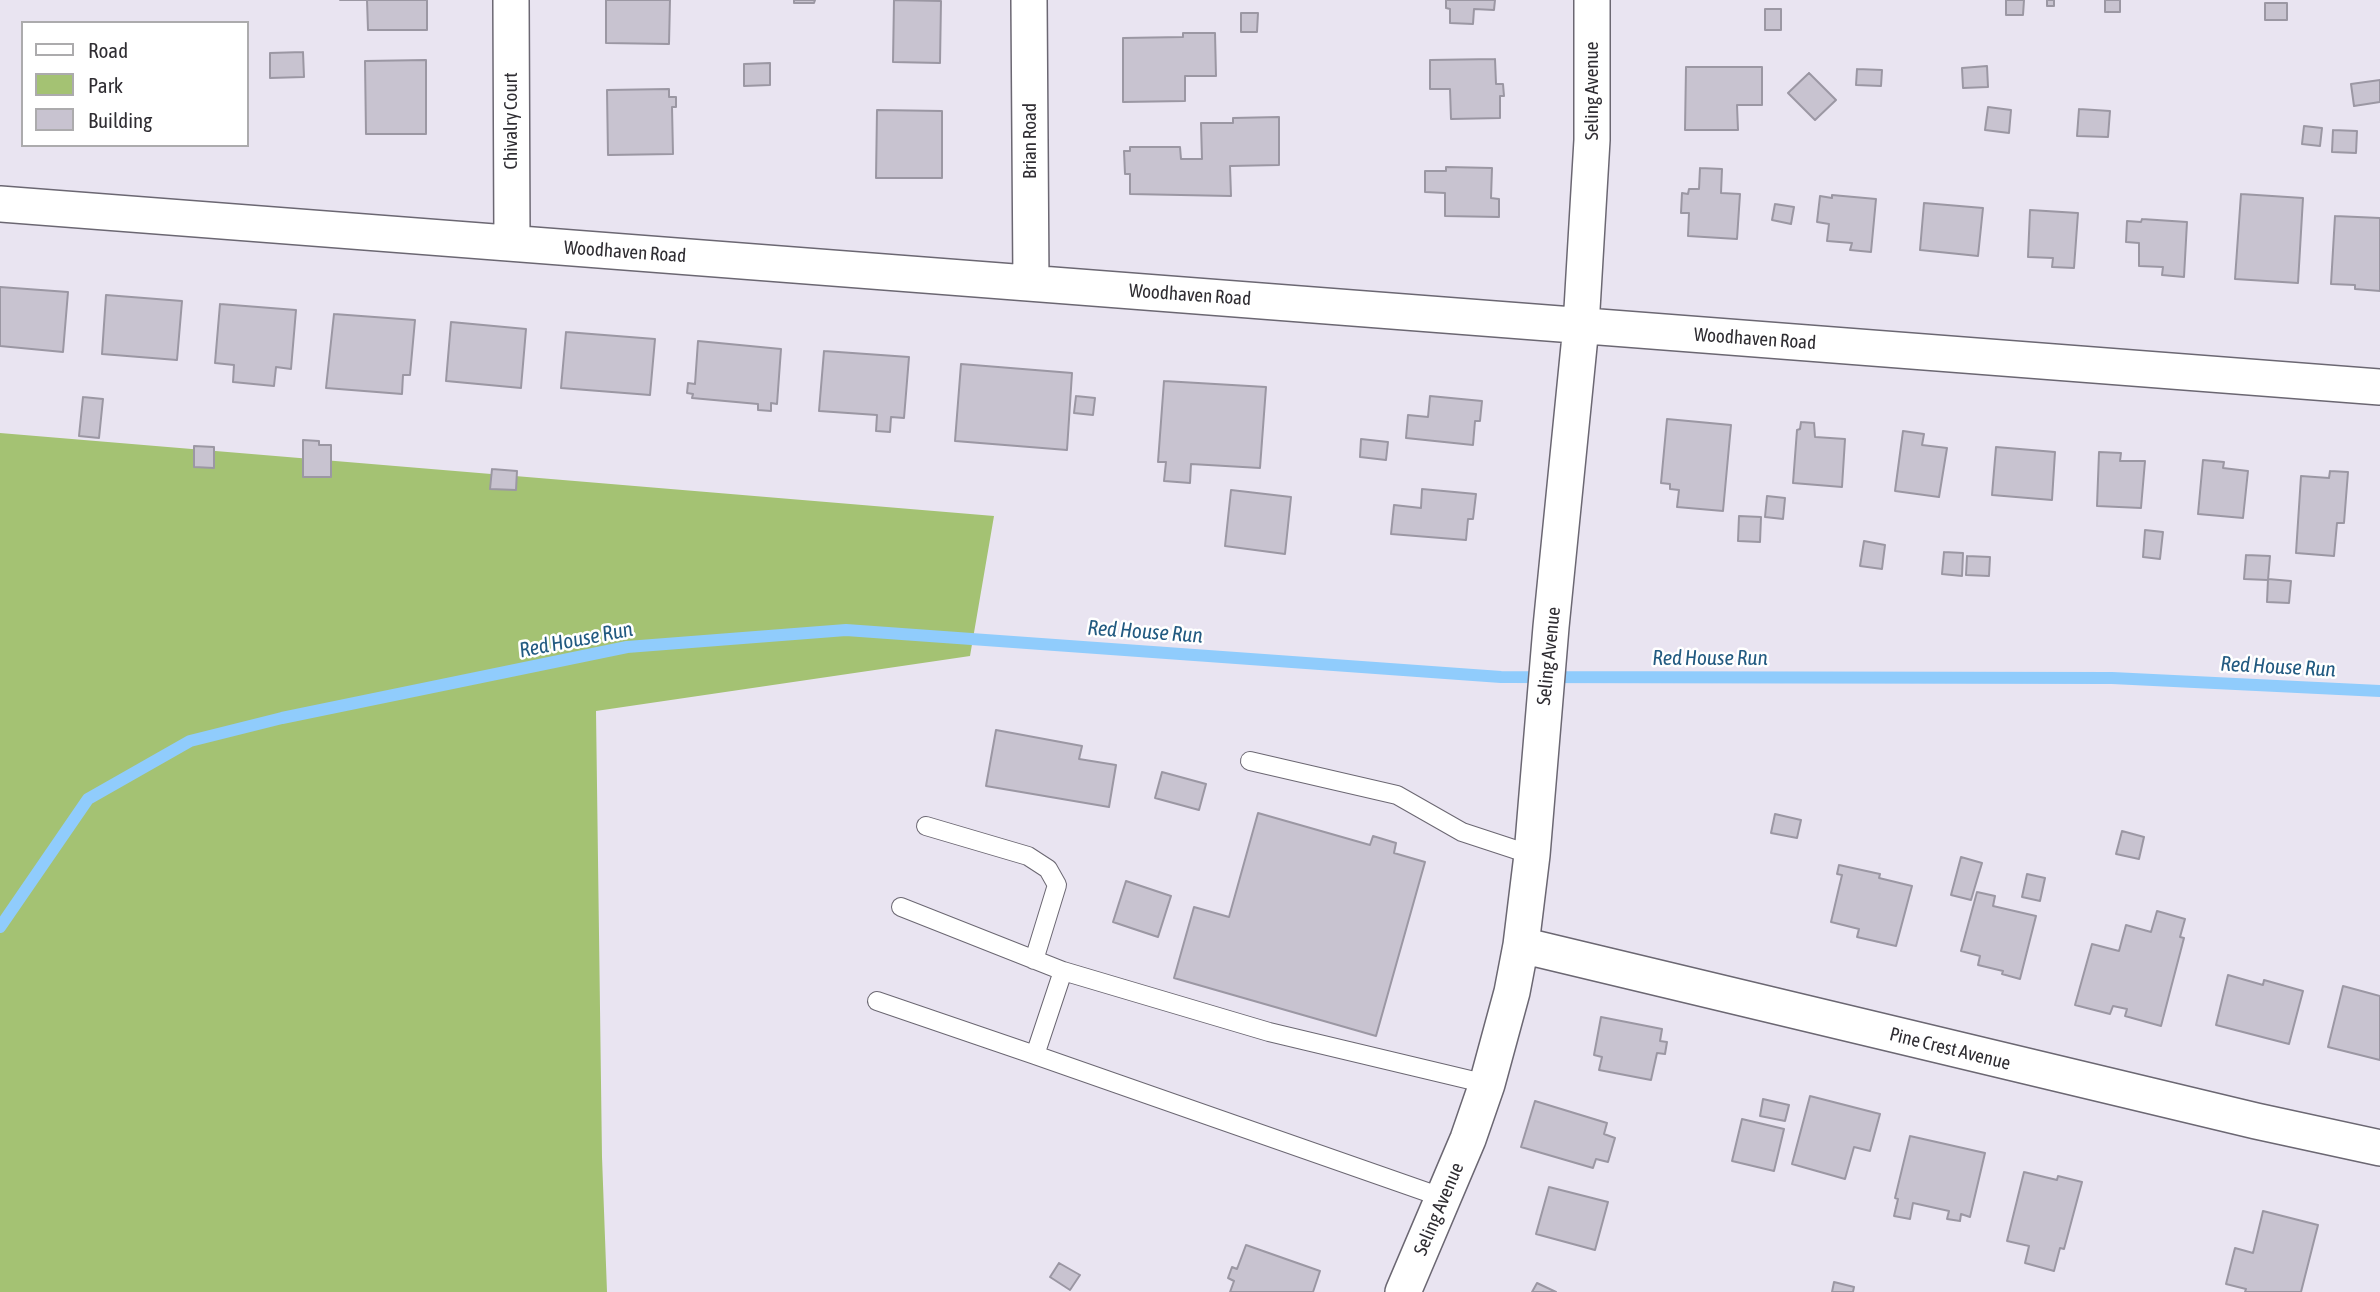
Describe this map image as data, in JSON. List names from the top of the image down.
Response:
{
  "streets": {
    "street": [
      "Seling Avenue",
      "Chivalry Court",
      "Brian Road",
      "Woodhaven Road",
      "Pine Crest Avenue"
    ]
  },
  "crossings": [
    ["Seling Avenue", "Woodhaven Road"],
    ["Seling Avenue", "Pine Crest Avenue"],
    ["Chivalry Court", "Woodhaven Road"],
    ["Brian Road", "Woodhaven Road"]
  ],
  "water": ["Red House Run"],
  "legend": ["Road", "Park", "Building"]
}
